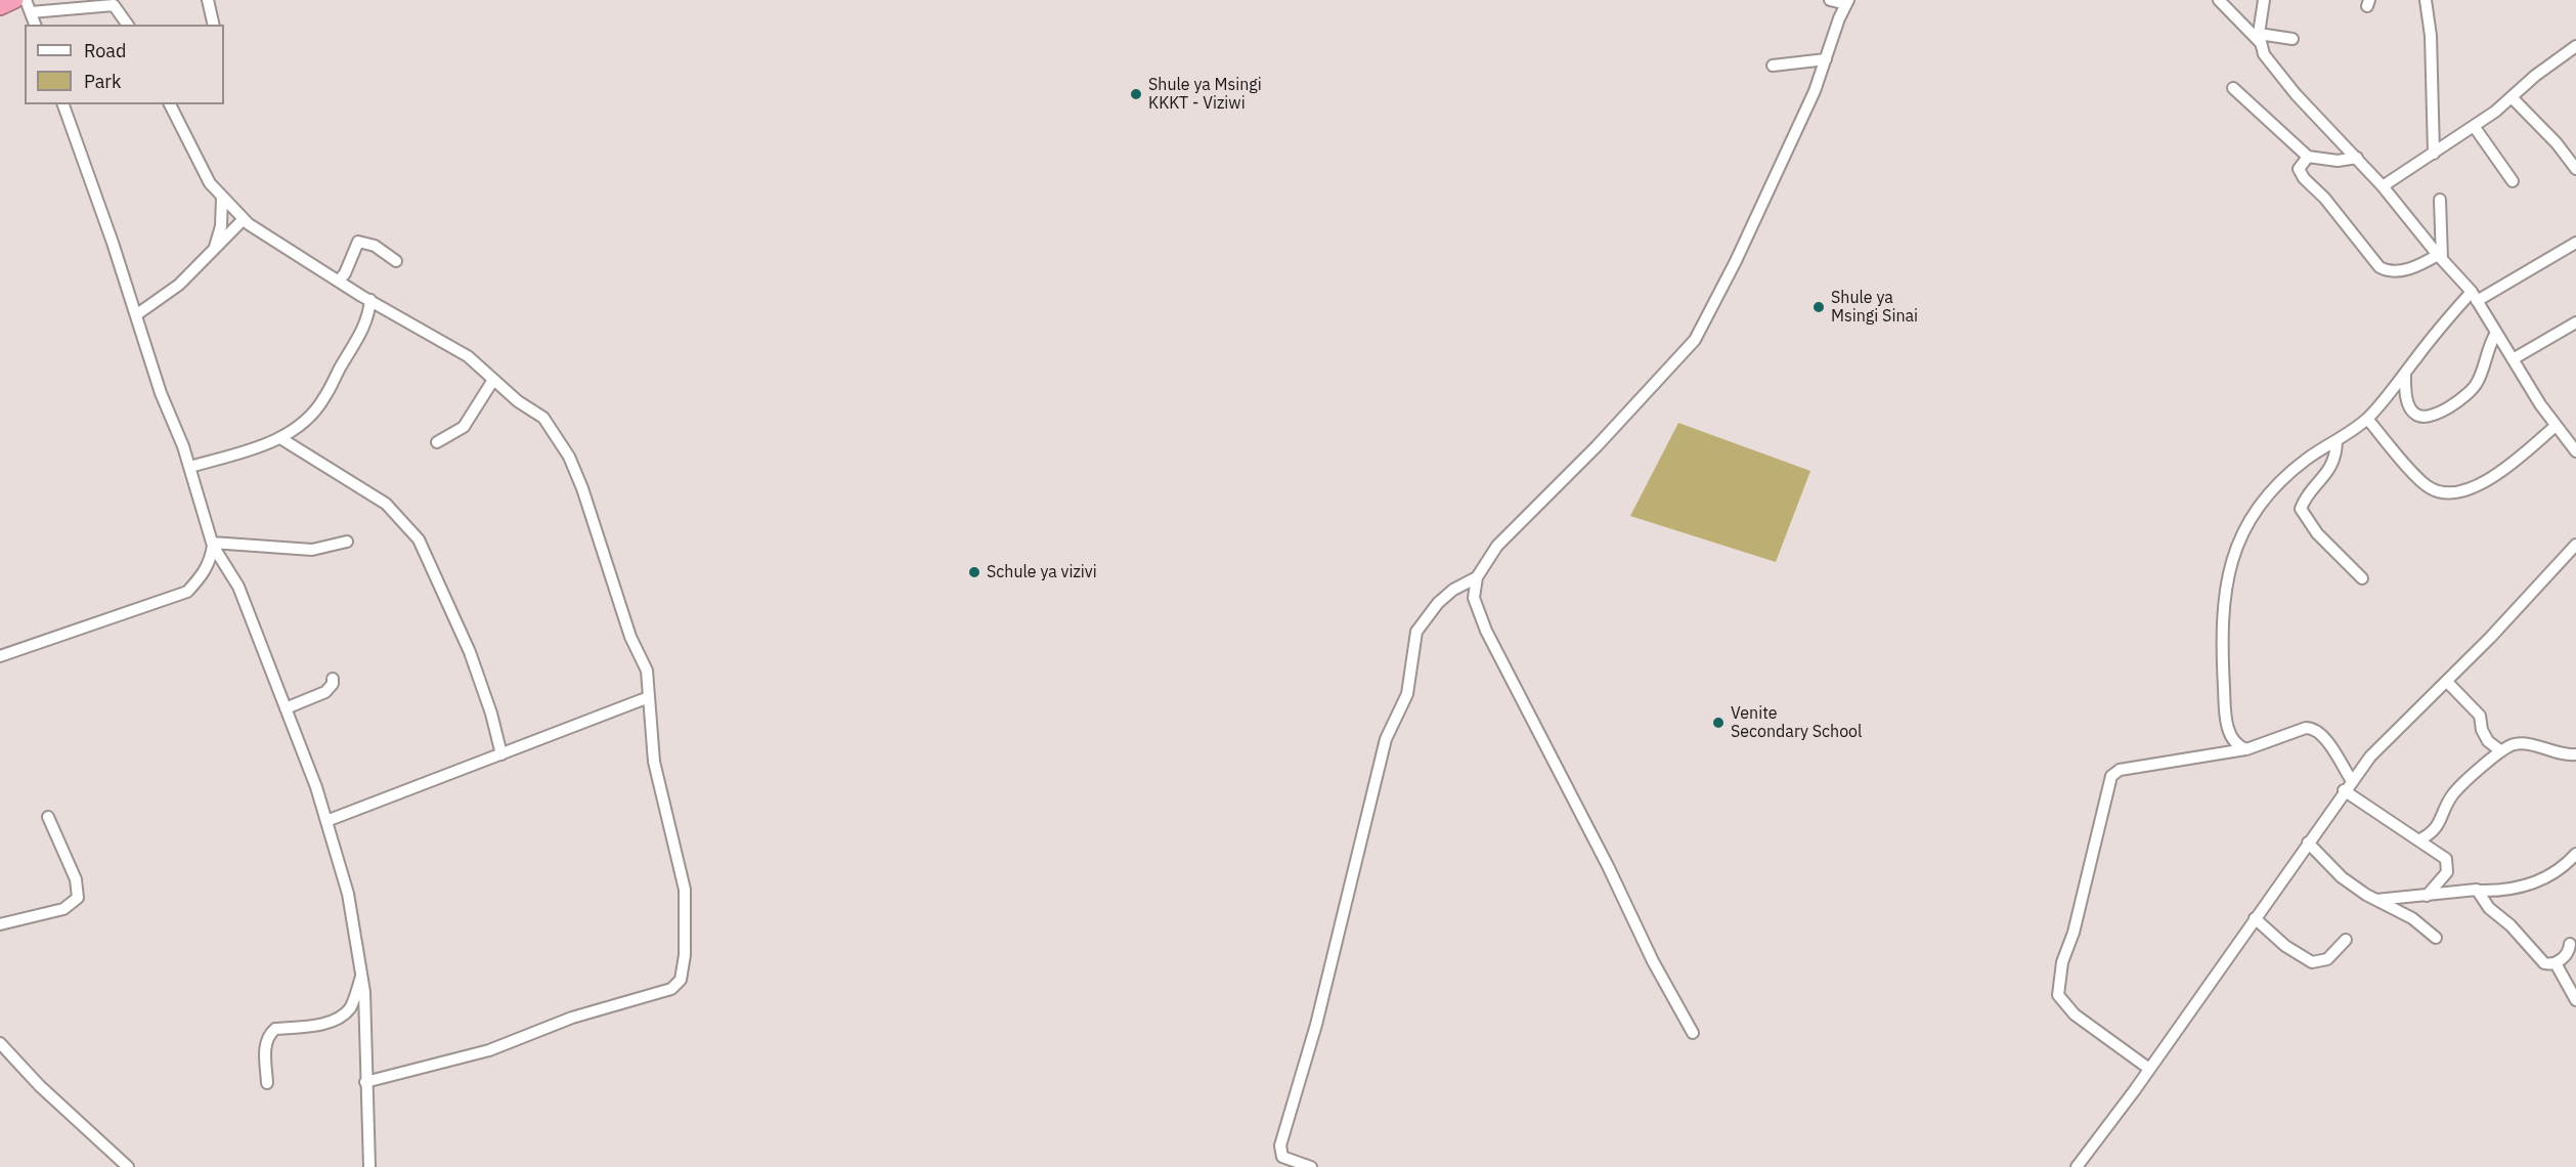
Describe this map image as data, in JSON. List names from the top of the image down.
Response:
{
  "places": [
    "Shule ya Msingi KKKT - Viziwi",
    "Shule ya Msingi Sinai",
    "Schule ya vizivi",
    "Venite Secondary School"
  ],
  "legend": ["Road", "Park"]
}
